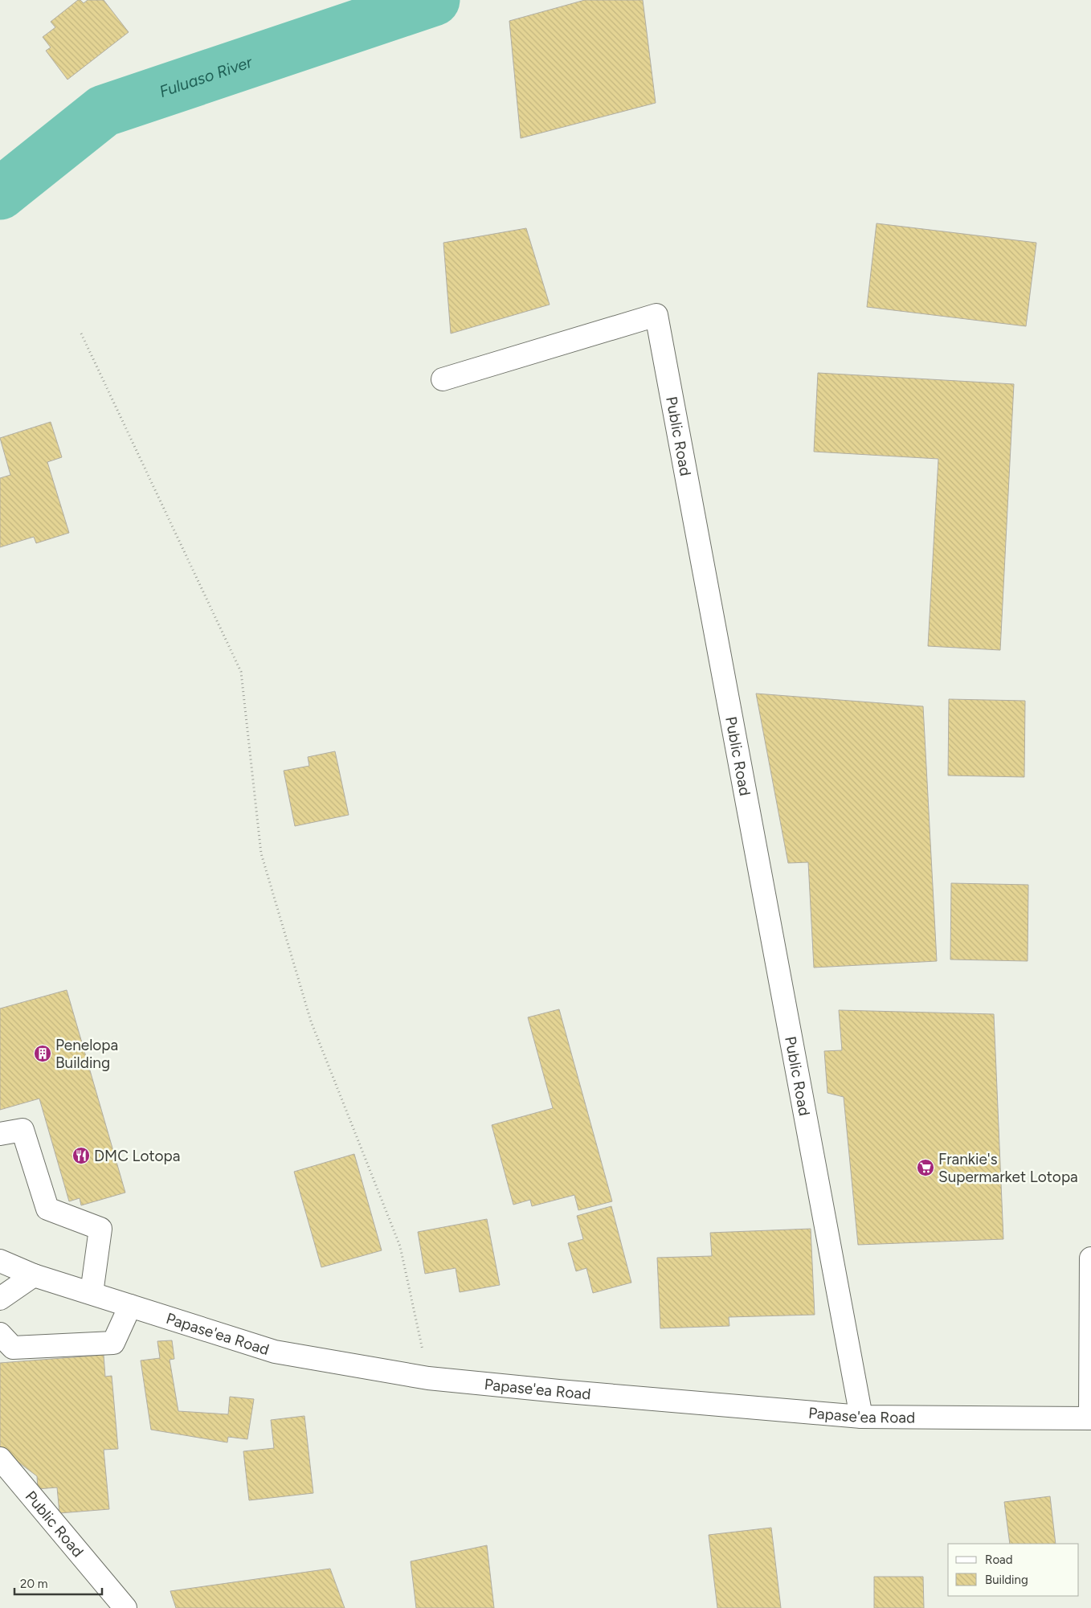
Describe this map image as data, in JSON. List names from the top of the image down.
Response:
{
  "streets": {
    "street": ["Public Road", "Papase'ea Road"]
  },
  "crossings": [
    ["Public Road", "Papase'ea Road"]
  ],
  "water": ["Fuluaso River"],
  "places": {
    "building": ["Penelopa Building"],
    "restaurant": ["DMC Lotopa"],
    "supermarket": ["Frankie's Supermarket Lotopa"]
  },
  "legend": ["Road", "Building"],
  "scale_bar": "20 m"
}
